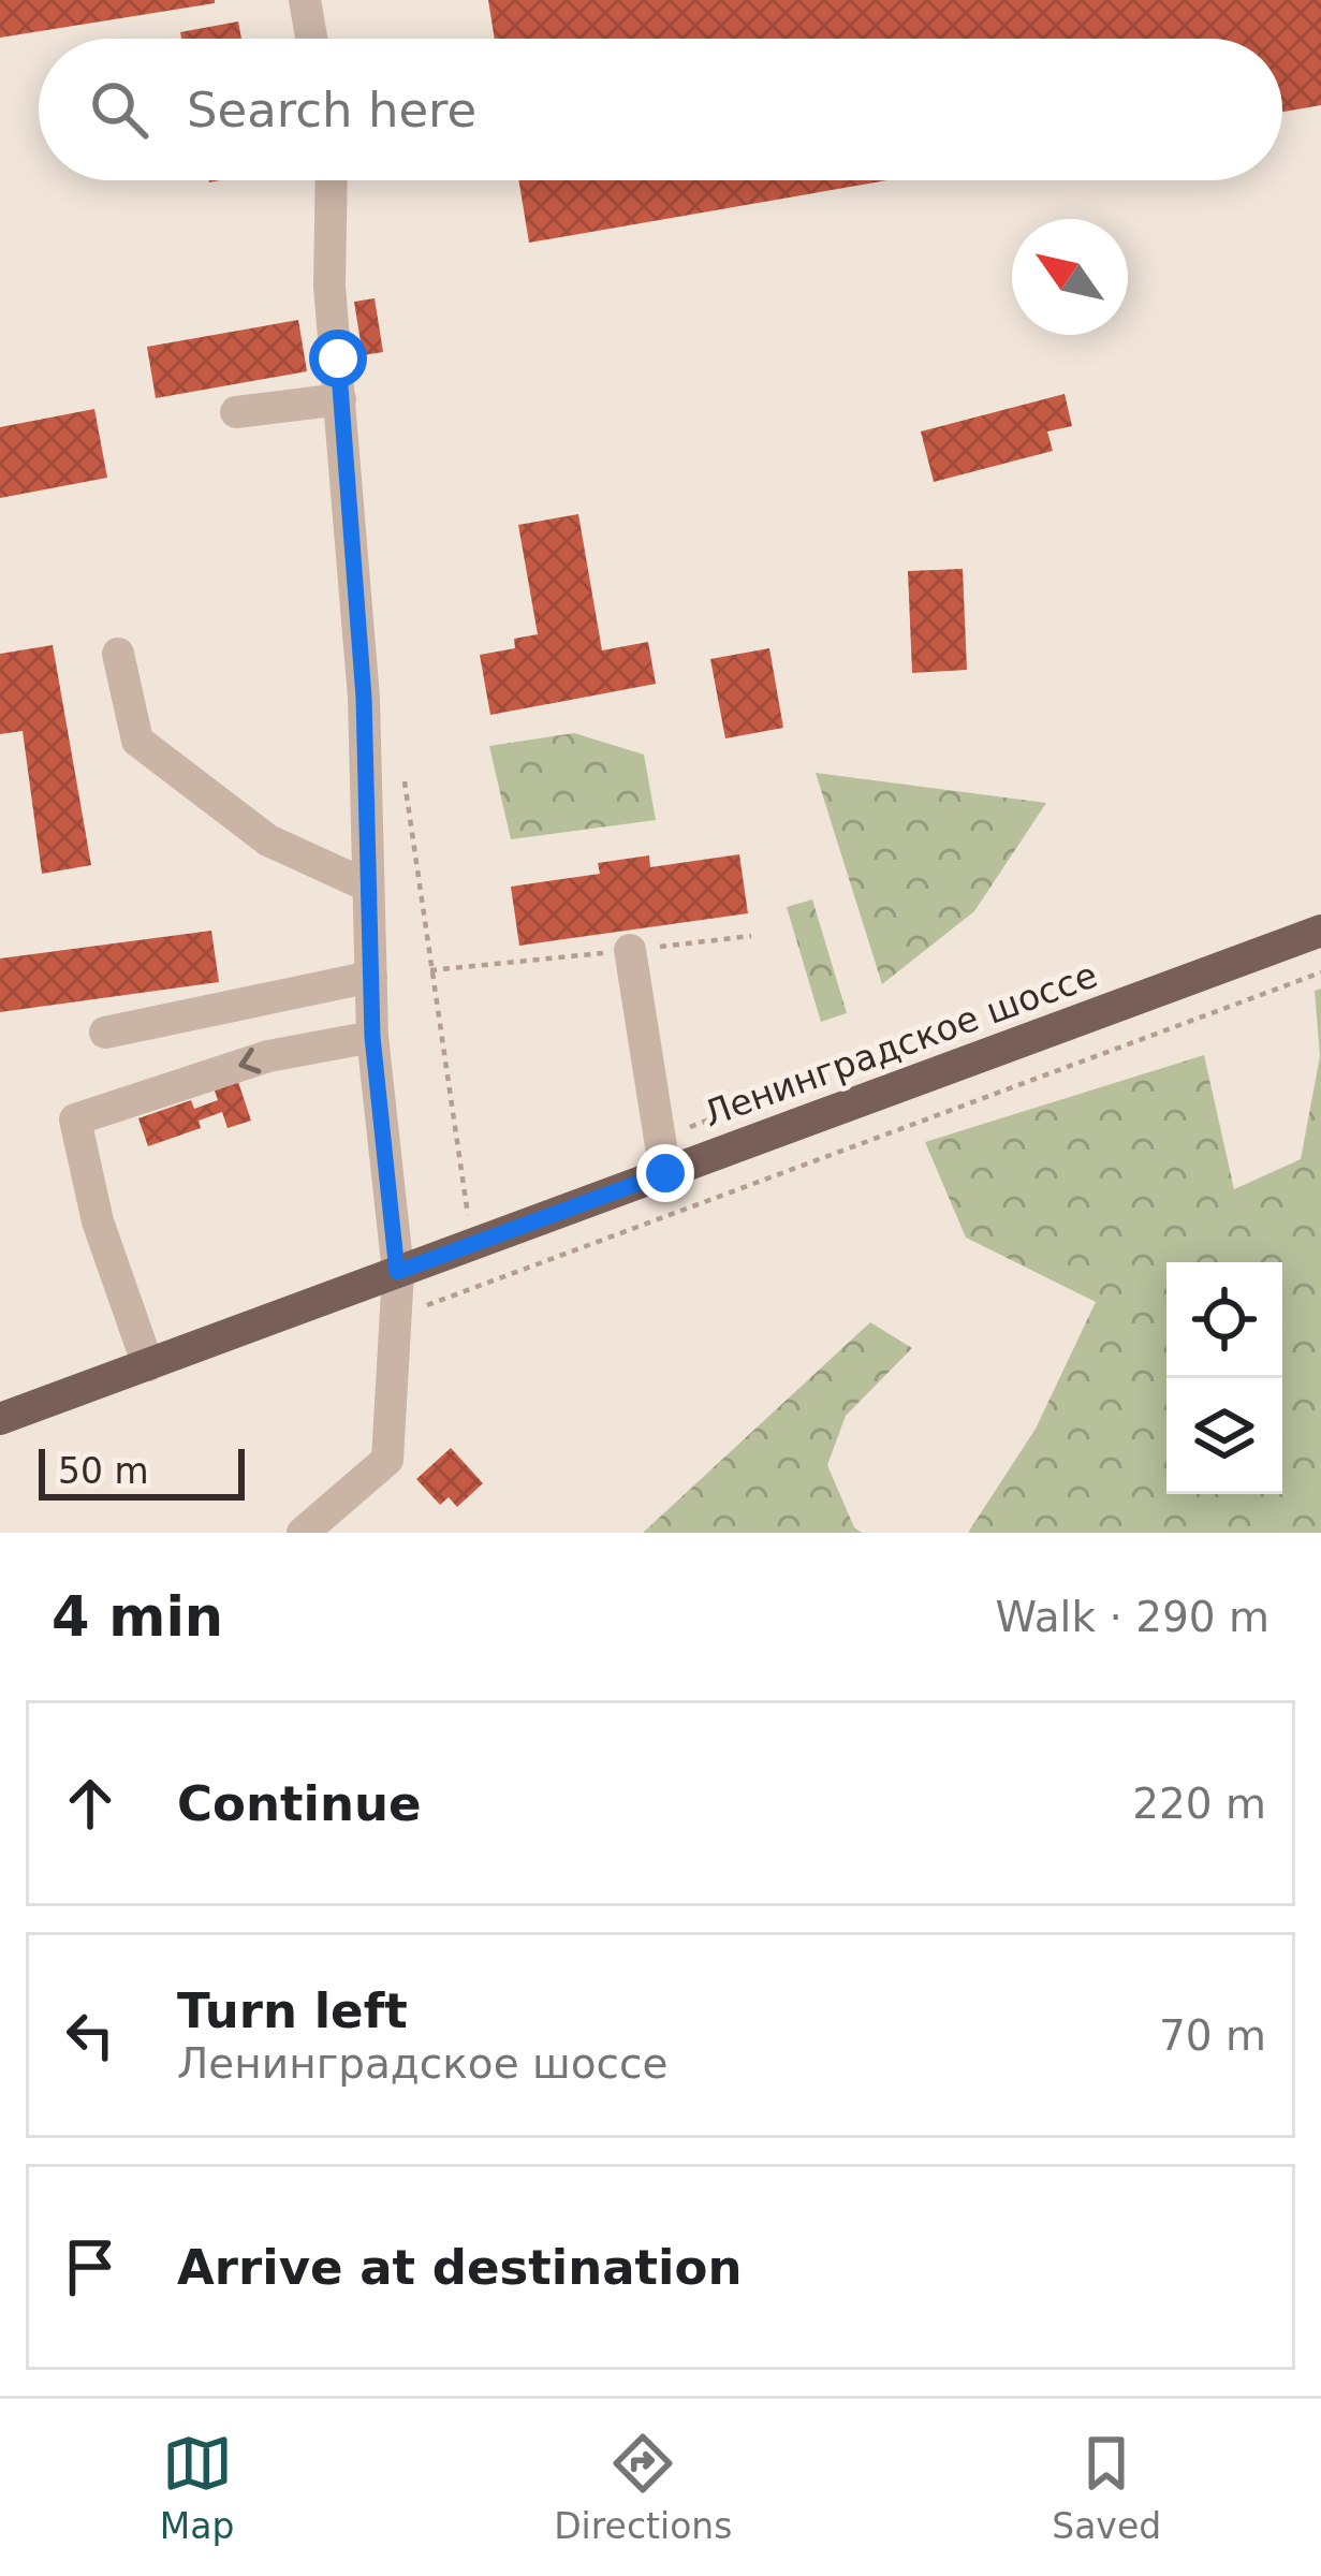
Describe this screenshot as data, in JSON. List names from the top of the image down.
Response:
{
  "streets": {
    "main road": ["Ленинградское шоссе"]
  },
  "scale_bar": "50 m",
  "north": "top left",
  "page": {
    "search": "Search here",
    "scale": "50 m",
    "heading": ["4 min", "Walk · 290 m"],
    "list": [
      ["Continue", "220 m"],
      ["Turn left", "Ленинградское шоссе", "70 m"],
      "Arrive at destination"
    ],
    "nav": ["Map", "Directions", "Saved"]
  }
}
